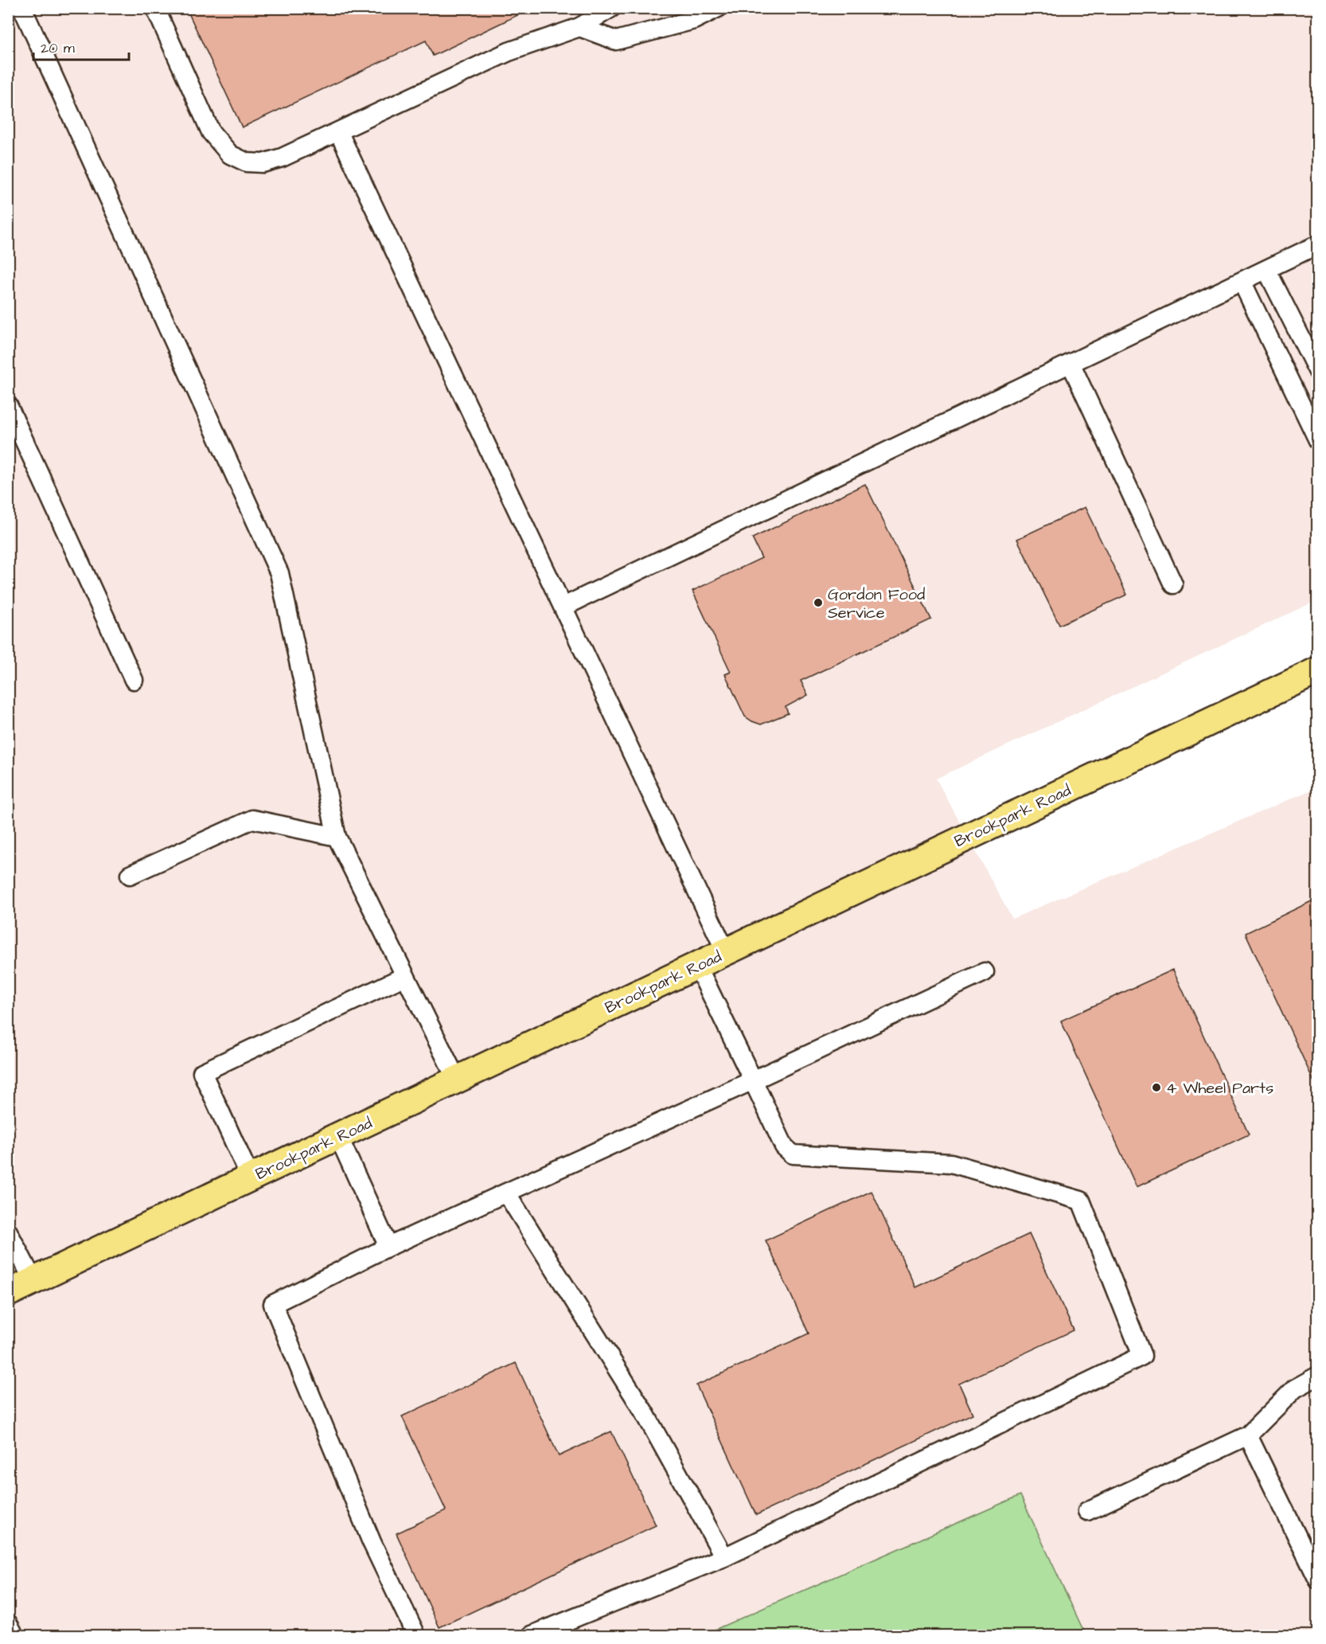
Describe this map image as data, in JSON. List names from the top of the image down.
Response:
{
  "streets": {
    "main road": ["Brookpark Road"]
  },
  "places": ["Gordon Food Service", "4 Wheel Parts"],
  "scale_bar": "20 m"
}
